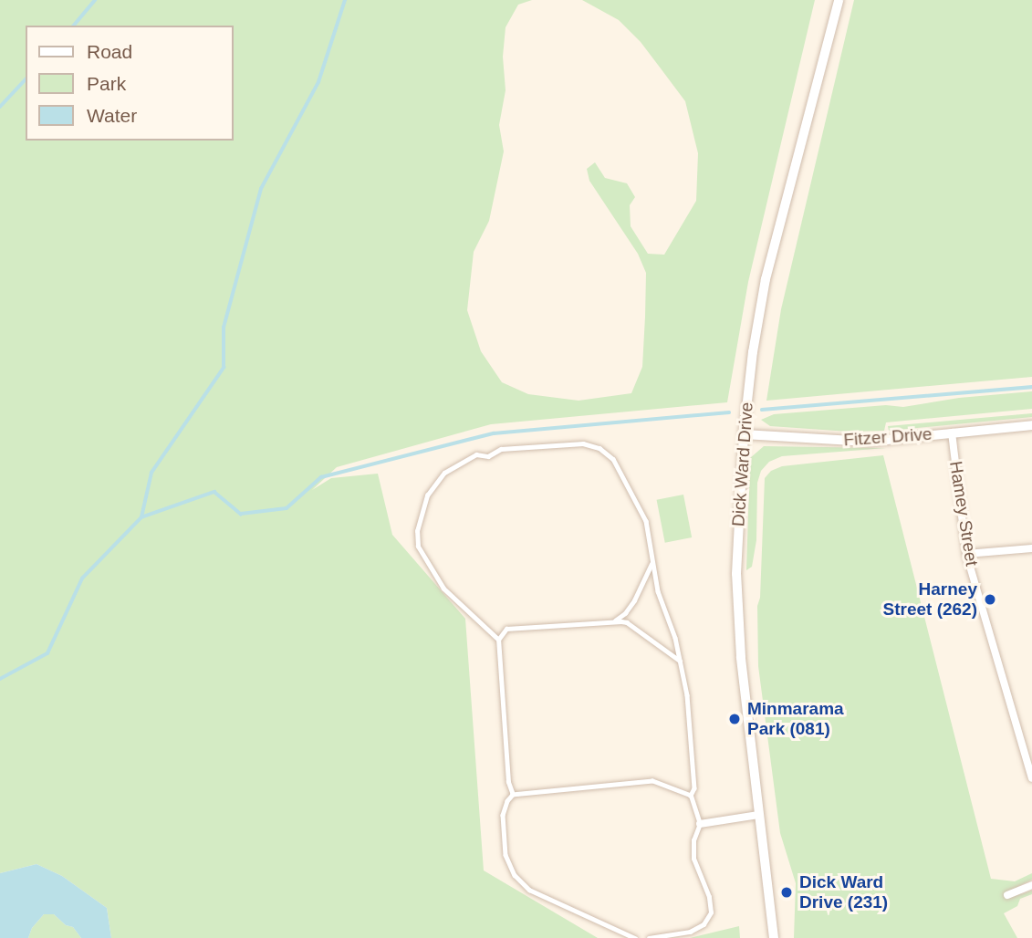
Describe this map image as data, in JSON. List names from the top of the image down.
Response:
{
  "streets": {
    "street": ["Fitzer Drive", "Dick Ward Drive", "Hamey Street"]
  },
  "crossings": [
    ["Fitzer Drive", "Dick Ward Drive"],
    ["Fitzer Drive", "Hamey Street"]
  ],
  "places": ["Harney Street (262)", "Minmarama Park (081)", "Dick Ward Drive (231)"],
  "legend": ["Road", "Park", "Water"]
}
